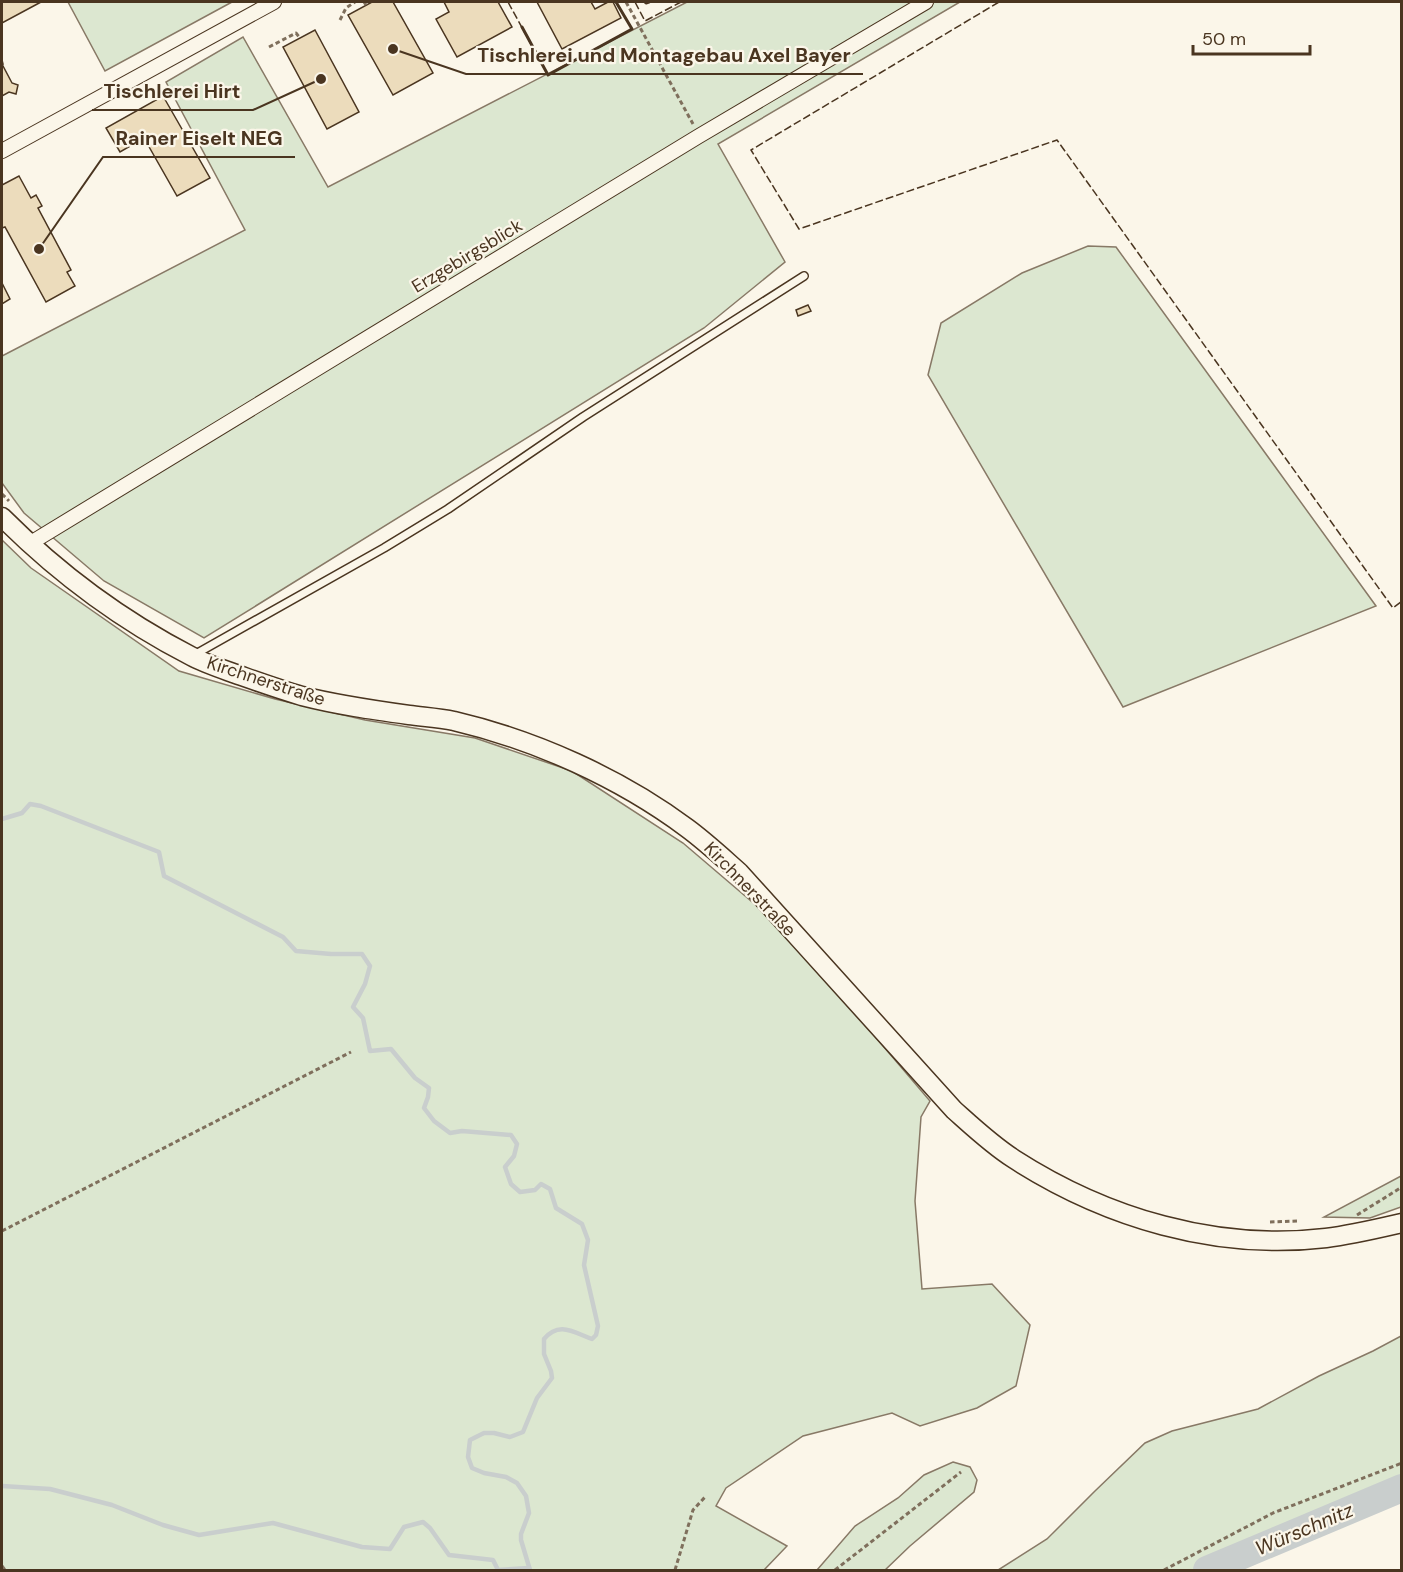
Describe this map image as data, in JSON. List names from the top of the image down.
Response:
{
  "streets": {
    "street": ["Erzgebirgsblick", "Kirchnerstraße"]
  },
  "crossings": [
    ["Erzgebirgsblick", "Kirchnerstraße"]
  ],
  "water": ["Würschnitz"],
  "places": ["Tischlerei und Montagebau Axel Bayer", "Tischlerei Hirt", "Rainer Eiselt NEG"],
  "scale_bar": "50 m"
}
